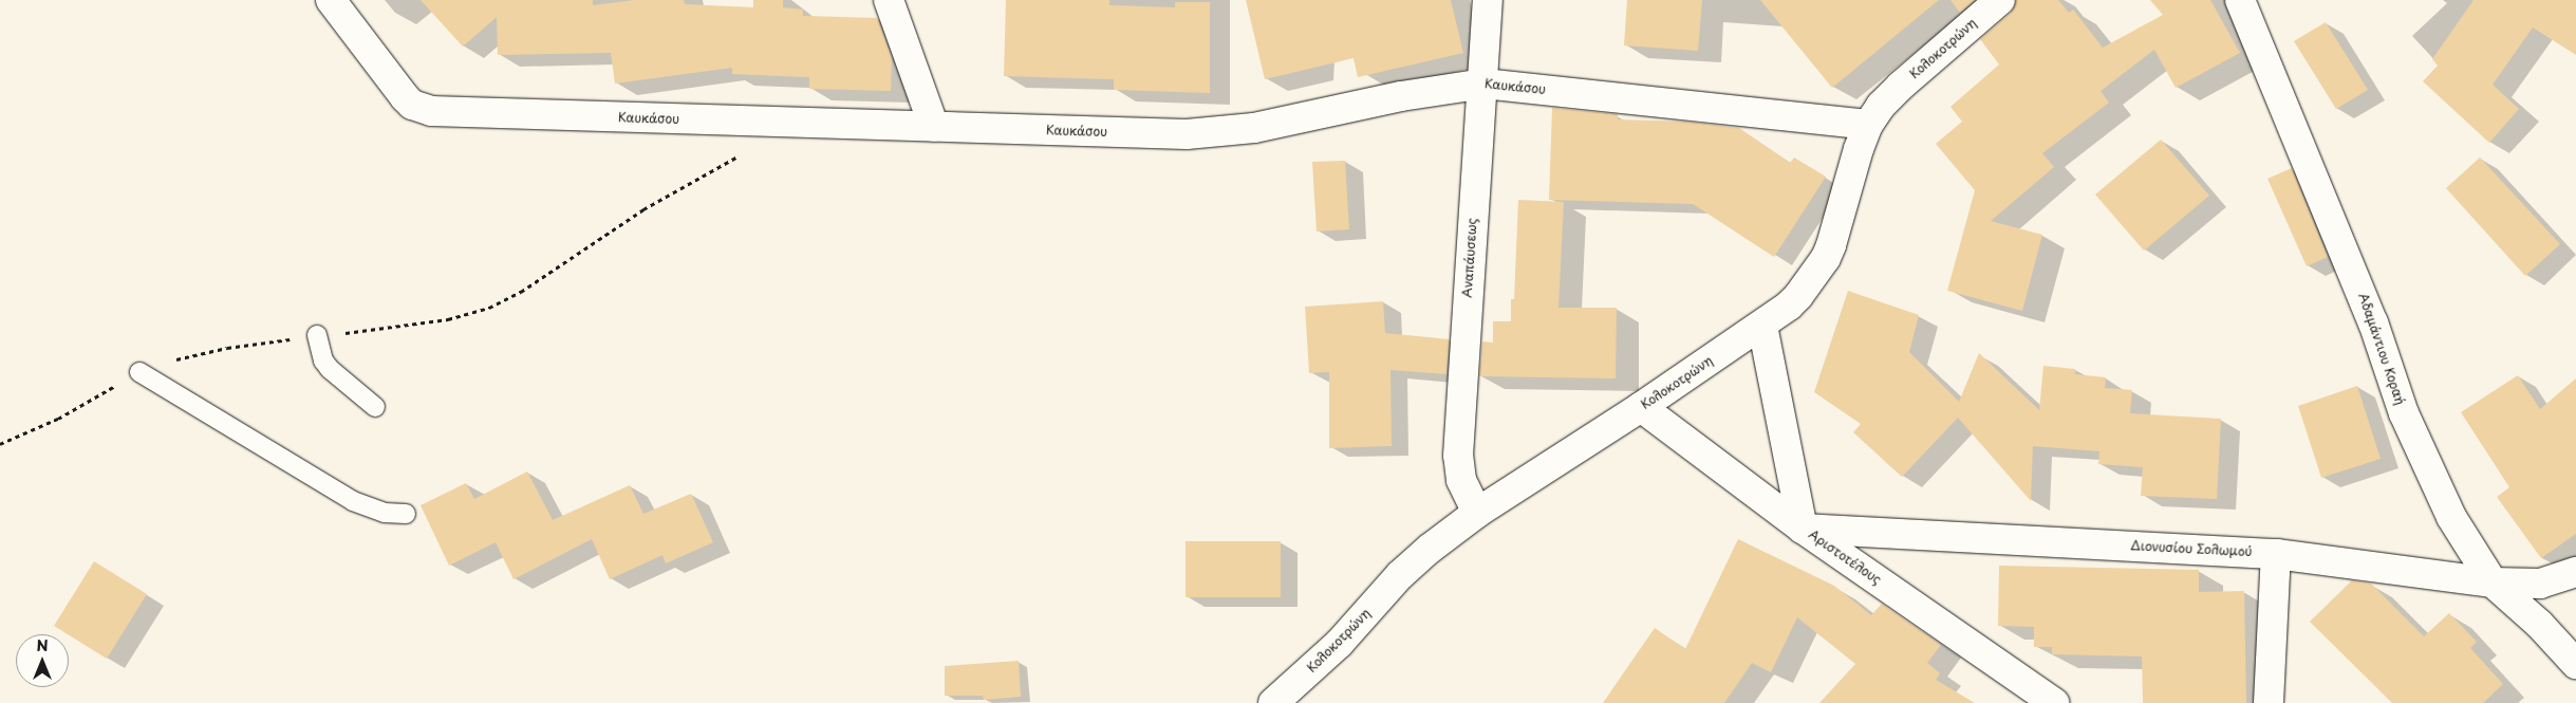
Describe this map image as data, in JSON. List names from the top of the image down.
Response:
{
  "streets": {
    "street": [
      "Κολοκοτρώνη",
      "Καυκάσου",
      "Αναπάυσεως",
      "Αδαμάντιου Κοραή",
      "Διονυσίου Σολωμού",
      "Αριστοτέλους"
    ]
  },
  "crossings": [
    ["Κολοκοτρώνη", "Καυκάσου"],
    ["Κολοκοτρώνη", "Αναπάυσεως"],
    ["Κολοκοτρώνη", "Αριστοτέλους"],
    ["Καυκάσου", "Αναπάυσεως"],
    ["Αδαμάντιου Κοραή", "Διονυσίου Σολωμού"],
    ["Διονυσίου Σολωμού", "Αριστοτέλους"]
  ],
  "north": "top"
}
